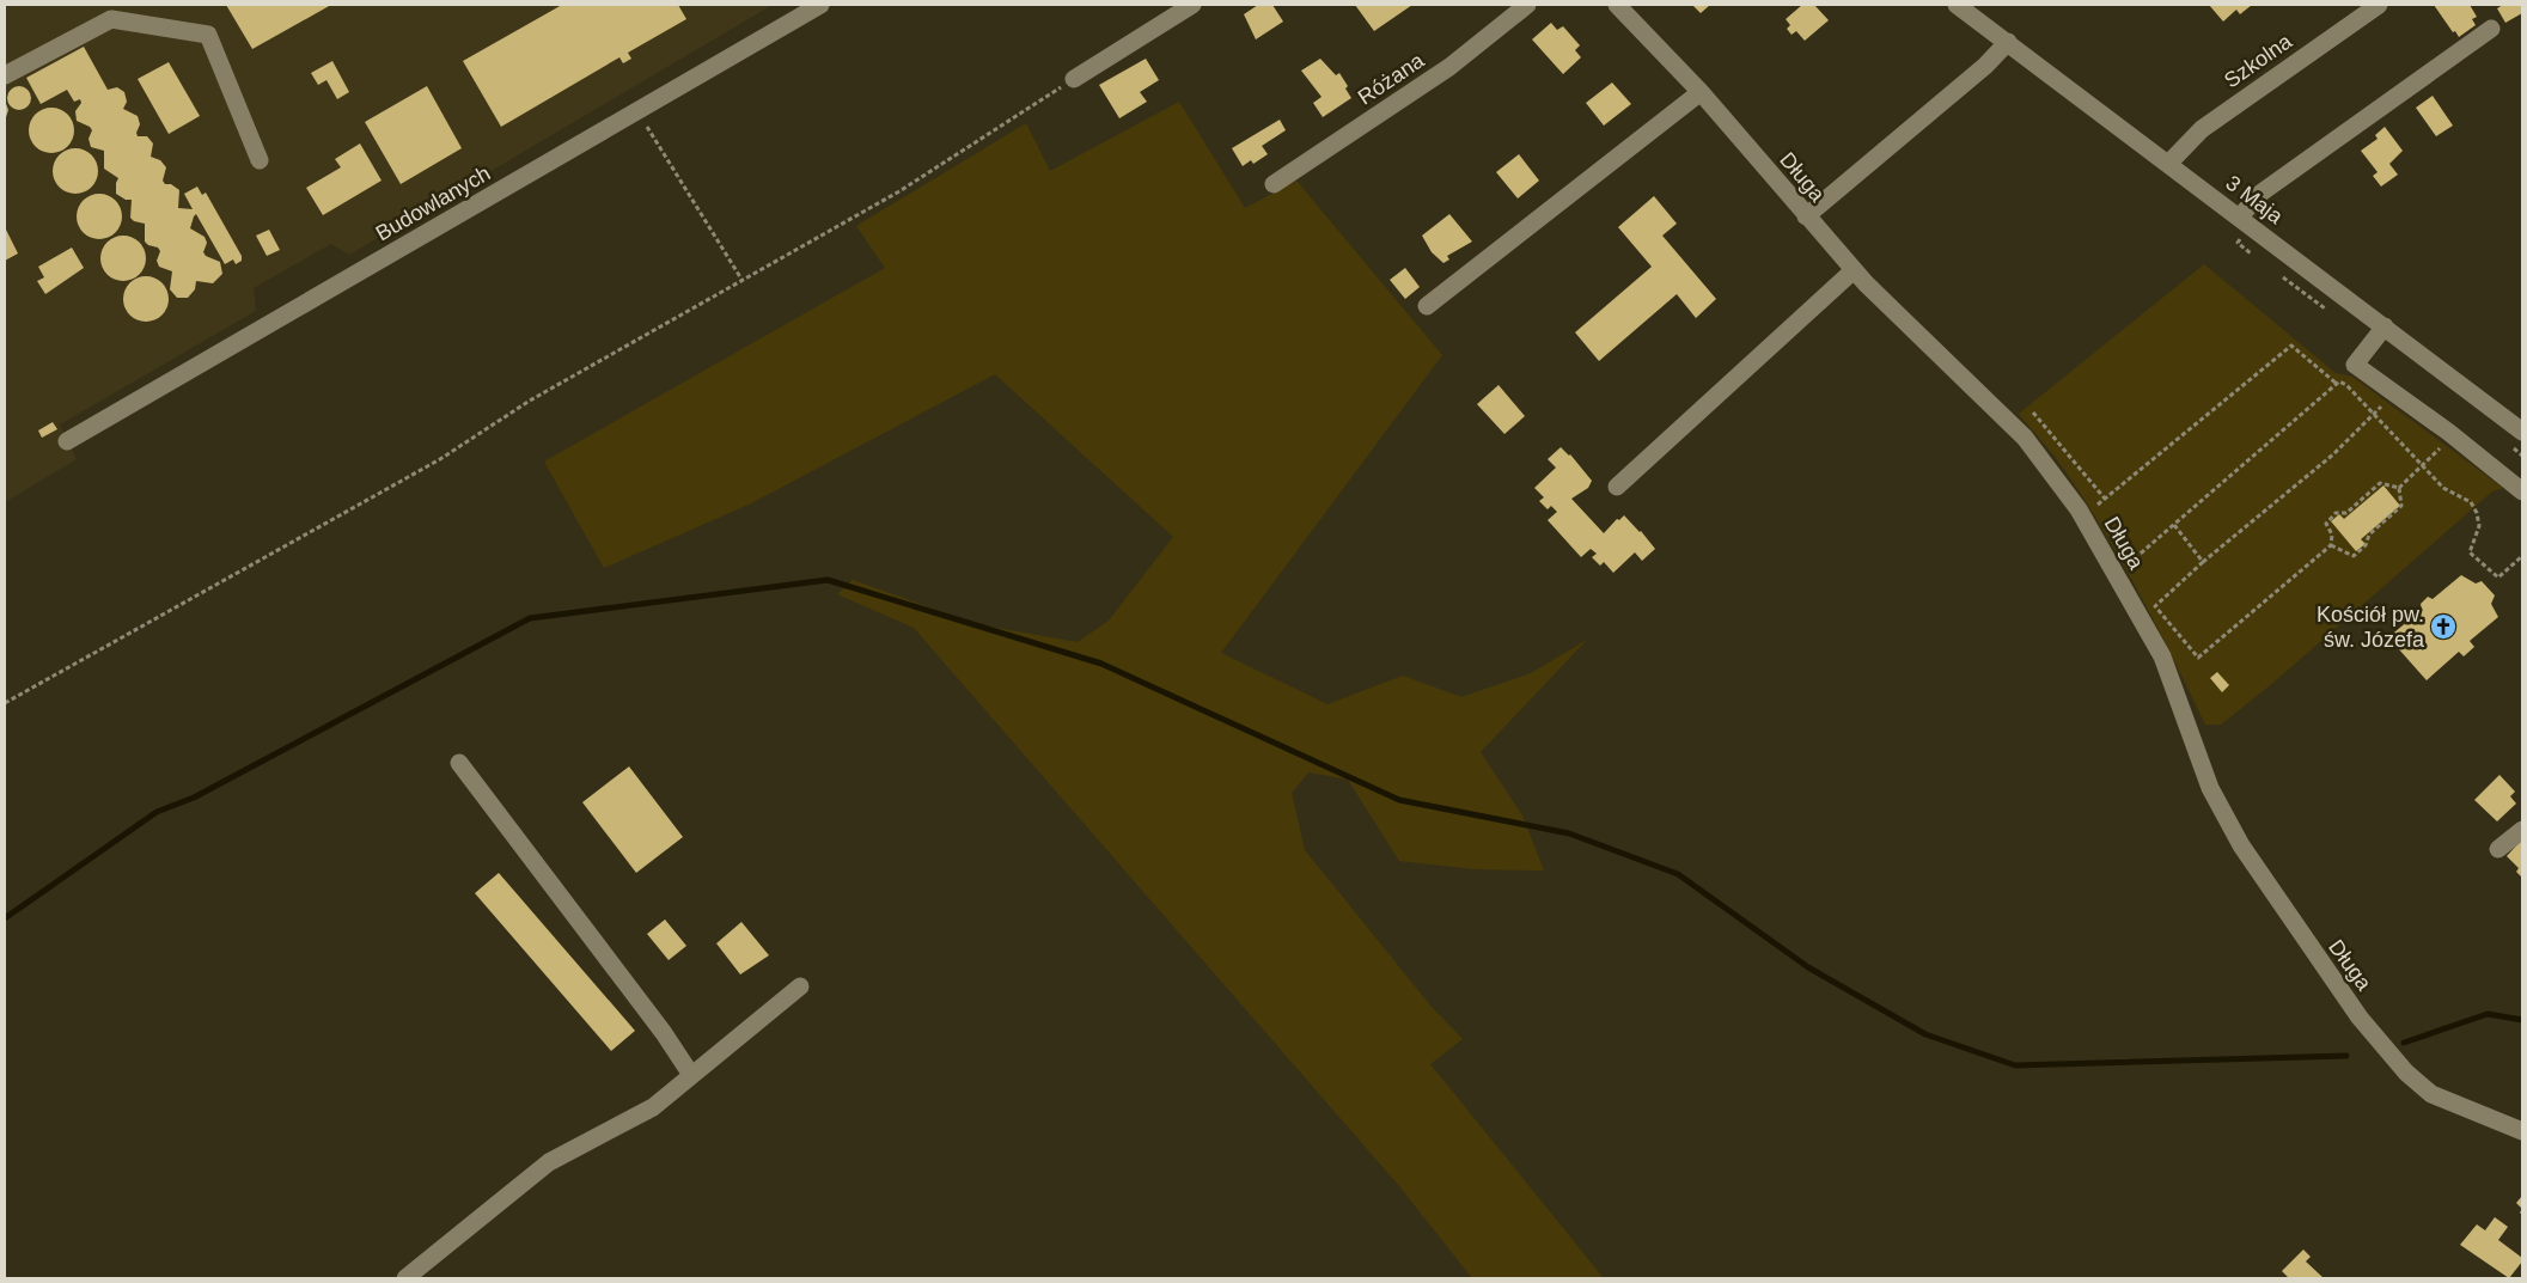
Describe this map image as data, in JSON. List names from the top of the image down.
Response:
{
  "streets": {
    "street": [
      "Szkolna",
      "Różana",
      "Długa",
      "3 Maja",
      "Budowlanych"
    ]
  },
  "crossings": [
    ["Szkolna", "3 Maja"]
  ],
  "places": {
    "church": ["Kościół pw. św. Józefa"]
  }
}
